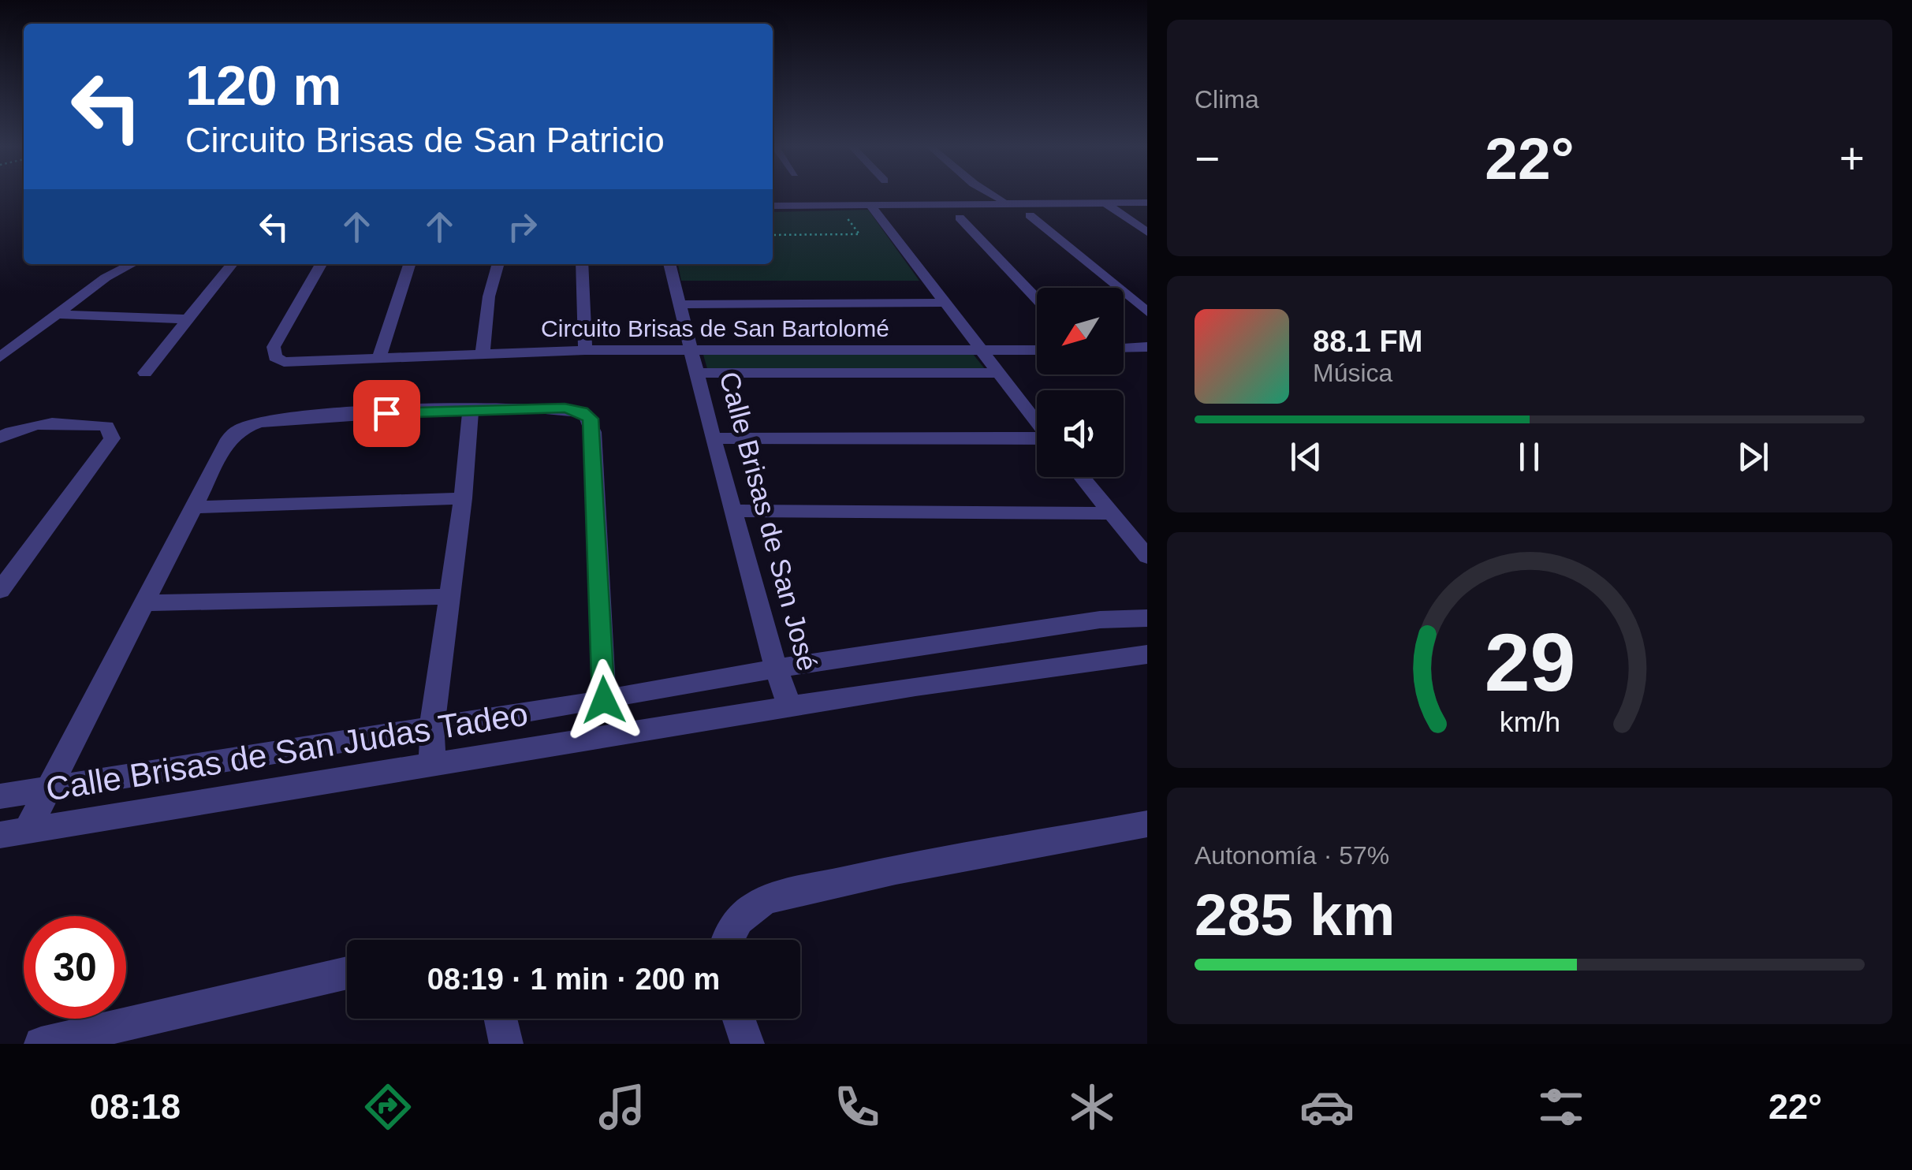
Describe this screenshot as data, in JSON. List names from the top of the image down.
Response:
{
  "streets": {
    "street": ["Circuito Brisas de San Bartolomé", "Calle Brisas de San José", "Calle Brisas de San Judas Tadeo"]
  },
  "crossings": [
    ["Circuito Brisas de San Bartolomé", "Calle Brisas de San José"],
    ["Calle Brisas de San José", "Calle Brisas de San Judas Tadeo"]
  ],
  "north": "bottom left",
  "page": {
    "tile": [
      "Clima",
      ["Autonomía · 57%", "285 km"]
    ],
    "turn": ["120 m", "Circuito Brisas de San Patricio"],
    "heat": ["−", "22°", "+"],
    "song": ["88.1 FM", "Música"],
    "limit": "30",
    "trip": "08:19 · 1 min · 200 m",
    "tabs": ["08:18", "22°"],
    "gauge": ["29", "km/h"]
  }
}
